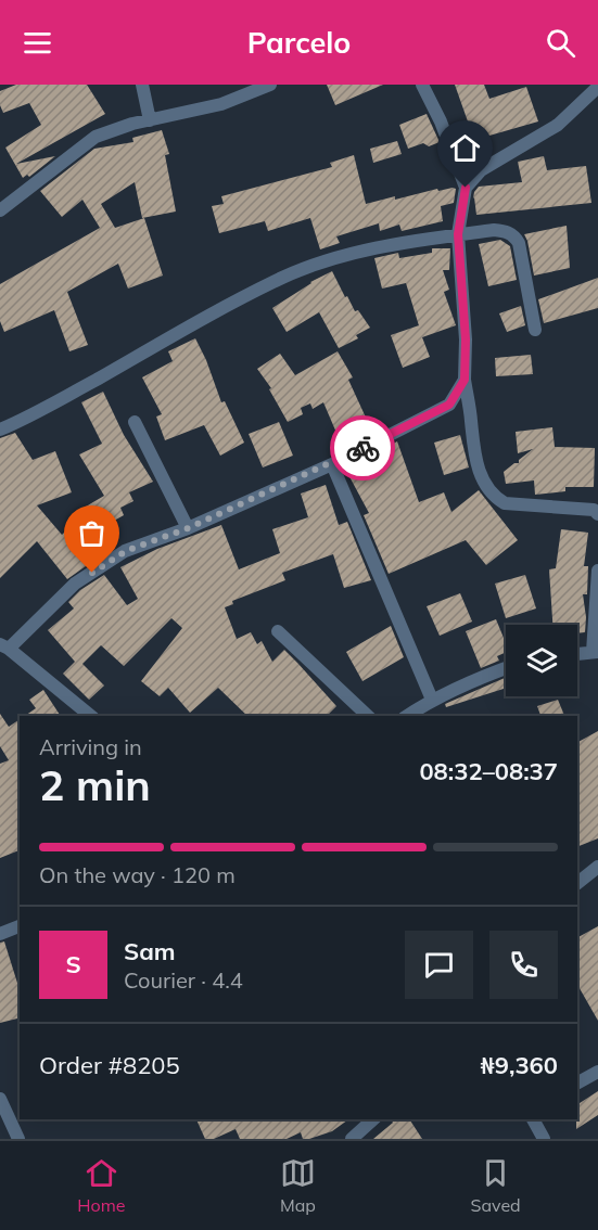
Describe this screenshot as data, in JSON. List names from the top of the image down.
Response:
{
  "page": {
    "header": "Parcelo",
    "heading": ["2 min", "Arriving in", "08:32–08:37"],
    "panel": [
      "Sam",
      "Courier · 4.4",
      "Order #8205",
      "₦9,360"
    ],
    "bar": "On the way · 120 m",
    "round": "S",
    "tabs": ["Home", "Map", "Saved"]
  }
}
